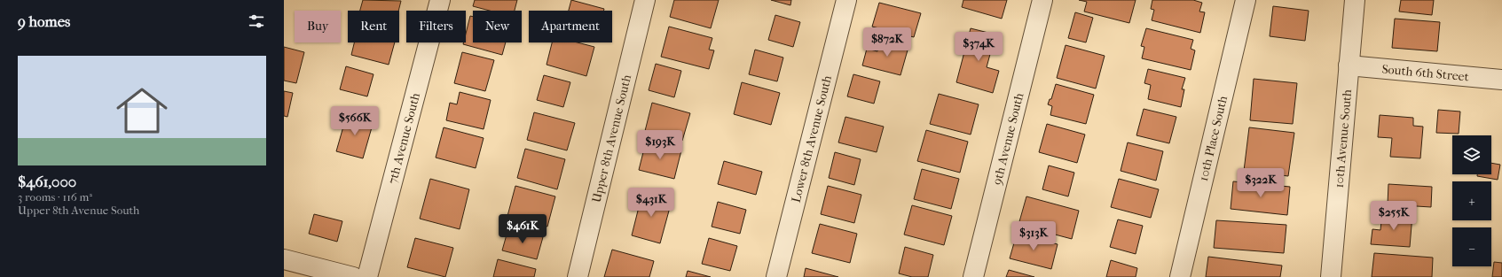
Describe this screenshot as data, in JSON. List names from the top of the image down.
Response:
{
  "streets": {
    "street": [
      "South 6th Street",
      "7th Avenue South",
      "Lower 8th Avenue South",
      "9th Avenue South",
      "10th Place South",
      "10th Avenue South",
      "Upper 8th Avenue South"
    ]
  },
  "crossings": [
    ["South 6th Street", "10th Avenue South"]
  ],
  "page": {
    "heading": "9 homes",
    "chip": [
      "Buy",
      "Rent",
      "Filters",
      "New",
      "Apartment"
    ],
    "price": [
      "$872K",
      "$374K",
      "$566K",
      "$193K",
      "$322K",
      "$431K",
      "$255K",
      "$461K",
      "$313K"
    ],
    "list": [
      {
        "name": "$461,000",
        "note": "3 rooms · 116 m² · Upper 8th Avenue South"
      }
    ],
    "map_buttons": ["+", "−"]
  }
}
